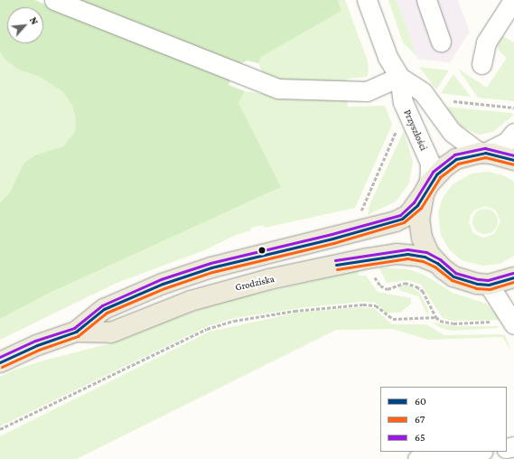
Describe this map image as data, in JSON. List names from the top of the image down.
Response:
{
  "streets": {
    "main road": ["Grodziska"],
    "street": ["Przyszłości"]
  },
  "crossings": [
    ["Przyszłości", "Grodziska"]
  ],
  "lines": ["transit line 65", "transit line 60", "transit line 67"],
  "legend": ["60", "67", "65"],
  "north": "top right"
}
